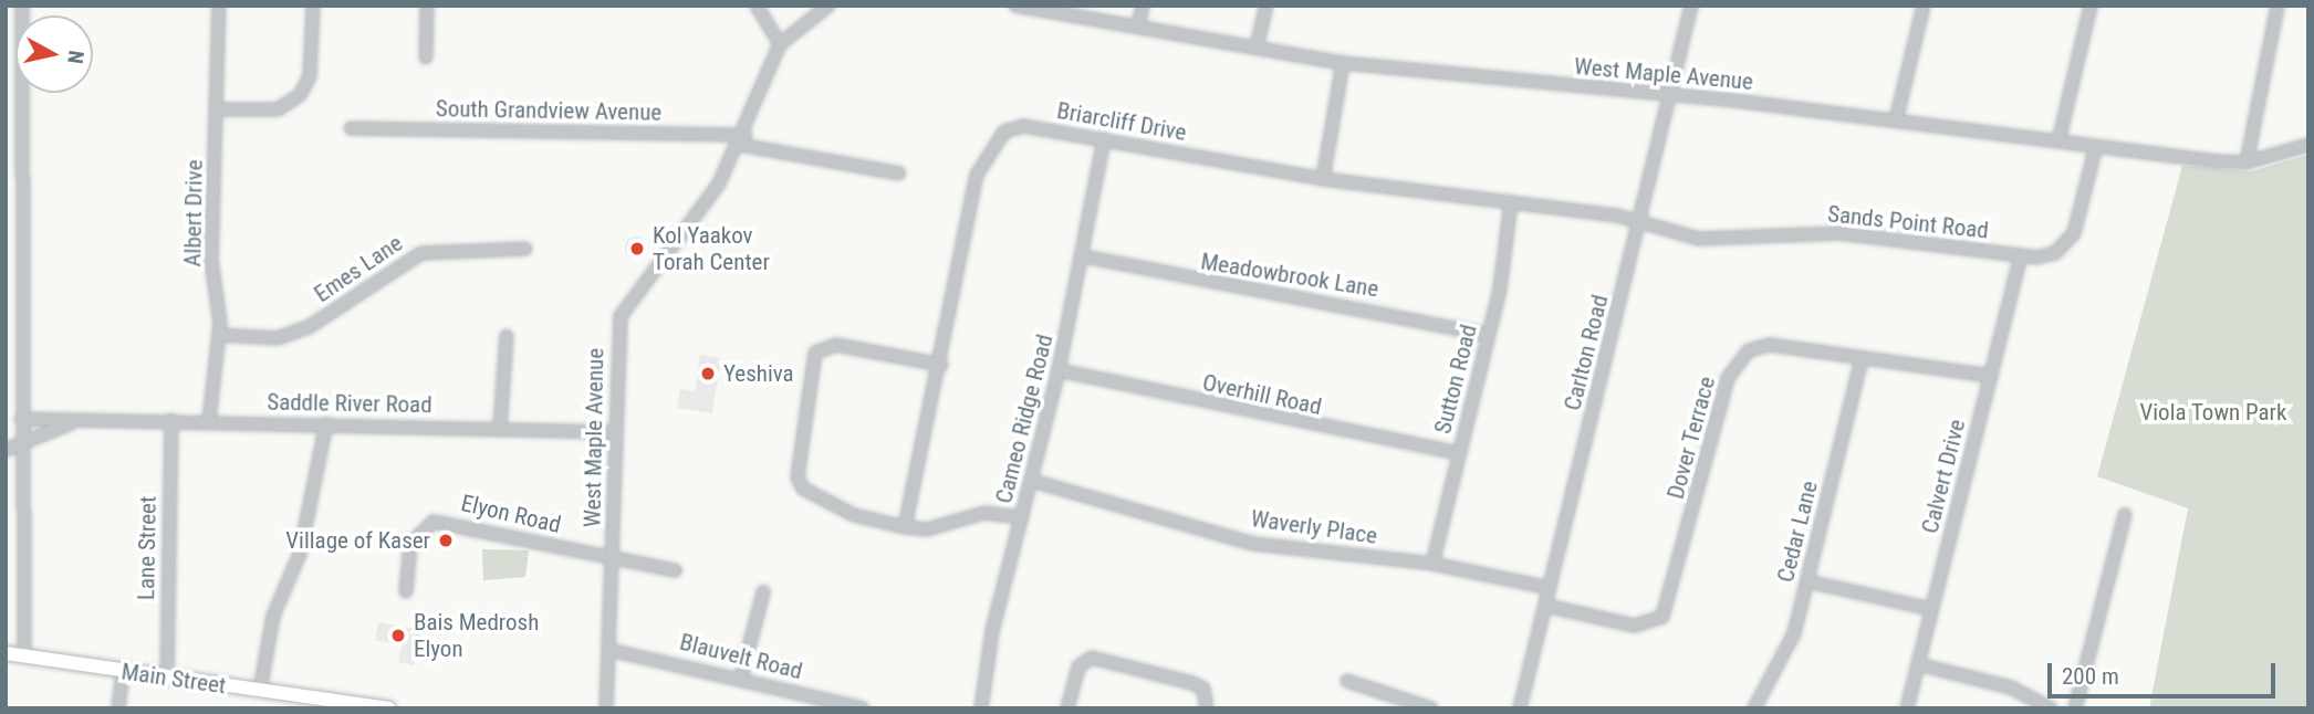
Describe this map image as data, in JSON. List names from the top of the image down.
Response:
{
  "streets": {
    "main road": ["Main Street"],
    "street": [
      "West Maple Avenue",
      "South Grandview Avenue",
      "Briarcliff Drive",
      "Albert Drive",
      "Sands Point Road",
      "Emes Lane",
      "Meadowbrook Lane",
      "Carlton Road",
      "Sutton Road",
      "Overhill Road",
      "Saddle River Road",
      "Cameo Ridge Road",
      "Dover Terrace",
      "Calvert Drive",
      "Elyon Road",
      "Waverly Place",
      "Cedar Lane",
      "Lane Street",
      "Blauvelt Road"
    ]
  },
  "crossings": [
    ["West Maple Avenue", "South Grandview Avenue"],
    ["West Maple Avenue", "Sands Point Road"],
    ["West Maple Avenue", "Carlton Road"],
    ["West Maple Avenue", "Saddle River Road"],
    ["West Maple Avenue", "Elyon Road"],
    ["West Maple Avenue", "Blauvelt Road"],
    ["Briarcliff Drive", "Sands Point Road"],
    ["Briarcliff Drive", "Carlton Road"],
    ["Briarcliff Drive", "Sutton Road"],
    ["Briarcliff Drive", "Cameo Ridge Road"],
    ["Albert Drive", "Emes Lane"],
    ["Albert Drive", "Saddle River Road"],
    ["Sands Point Road", "Carlton Road"],
    ["Sands Point Road", "Calvert Drive"],
    ["Meadowbrook Lane", "Sutton Road"],
    ["Meadowbrook Lane", "Cameo Ridge Road"],
    ["Carlton Road", "Dover Terrace"],
    ["Carlton Road", "Waverly Place"],
    ["Sutton Road", "Overhill Road"],
    ["Sutton Road", "Waverly Place"],
    ["Overhill Road", "Cameo Ridge Road"],
    ["Saddle River Road", "Lane Street"],
    ["Cameo Ridge Road", "Waverly Place"],
    ["Dover Terrace", "Calvert Drive"],
    ["Dover Terrace", "Cedar Lane"],
    ["Lane Street", "Main Street"]
  ],
  "parks": ["Viola Town Park"],
  "places": [
    "Kol Yaakov Torah Center",
    "Yeshiva",
    "Village of Kaser",
    "Bais Medrosh Elyon"
  ],
  "scale_bar": "200 m",
  "north": "right"
}
